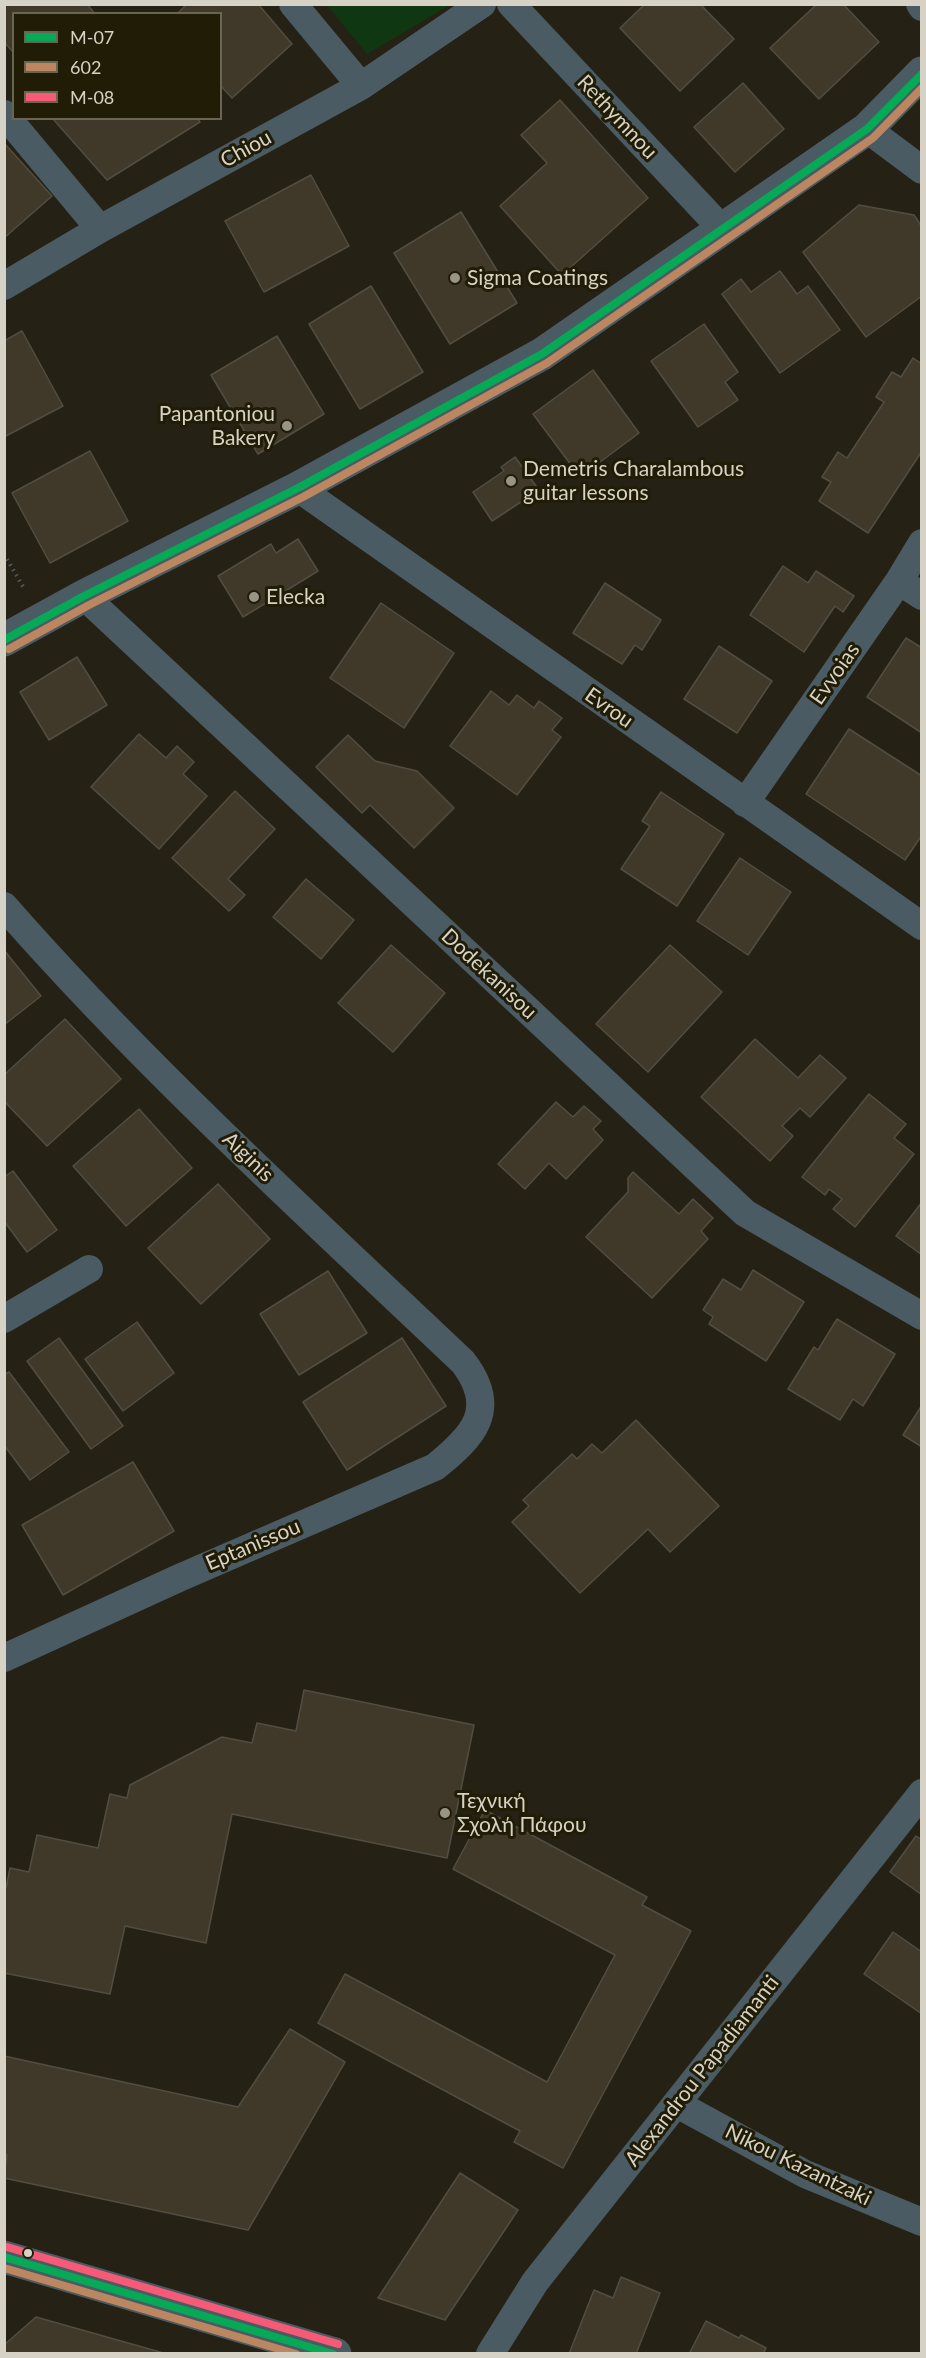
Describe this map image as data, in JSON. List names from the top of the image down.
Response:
{
  "streets": {
    "street": [
      "Rethymnou",
      "Chiou",
      "Evvoias",
      "Evrou",
      "Dodekanisou",
      "Aiginis",
      "Eptanissou",
      "Alexandrou Papadiamanti",
      "Nikou Kazantzaki"
    ]
  },
  "crossings": [
    ["Evvoias", "Evrou"],
    ["Aiginis", "Eptanissou"],
    ["Alexandrou Papadiamanti", "Nikou Kazantzaki"]
  ],
  "places": [
    "Sigma Coatings",
    "Papantoniou Bakery",
    "Demetris Charalambous guitar lessons",
    "Elecka",
    "Τεχνική Σχολή Πάφου"
  ],
  "lines": ["transit line M-07", "transit line 602", "transit line M-08"],
  "legend": ["M-07", "602", "M-08"]
}
